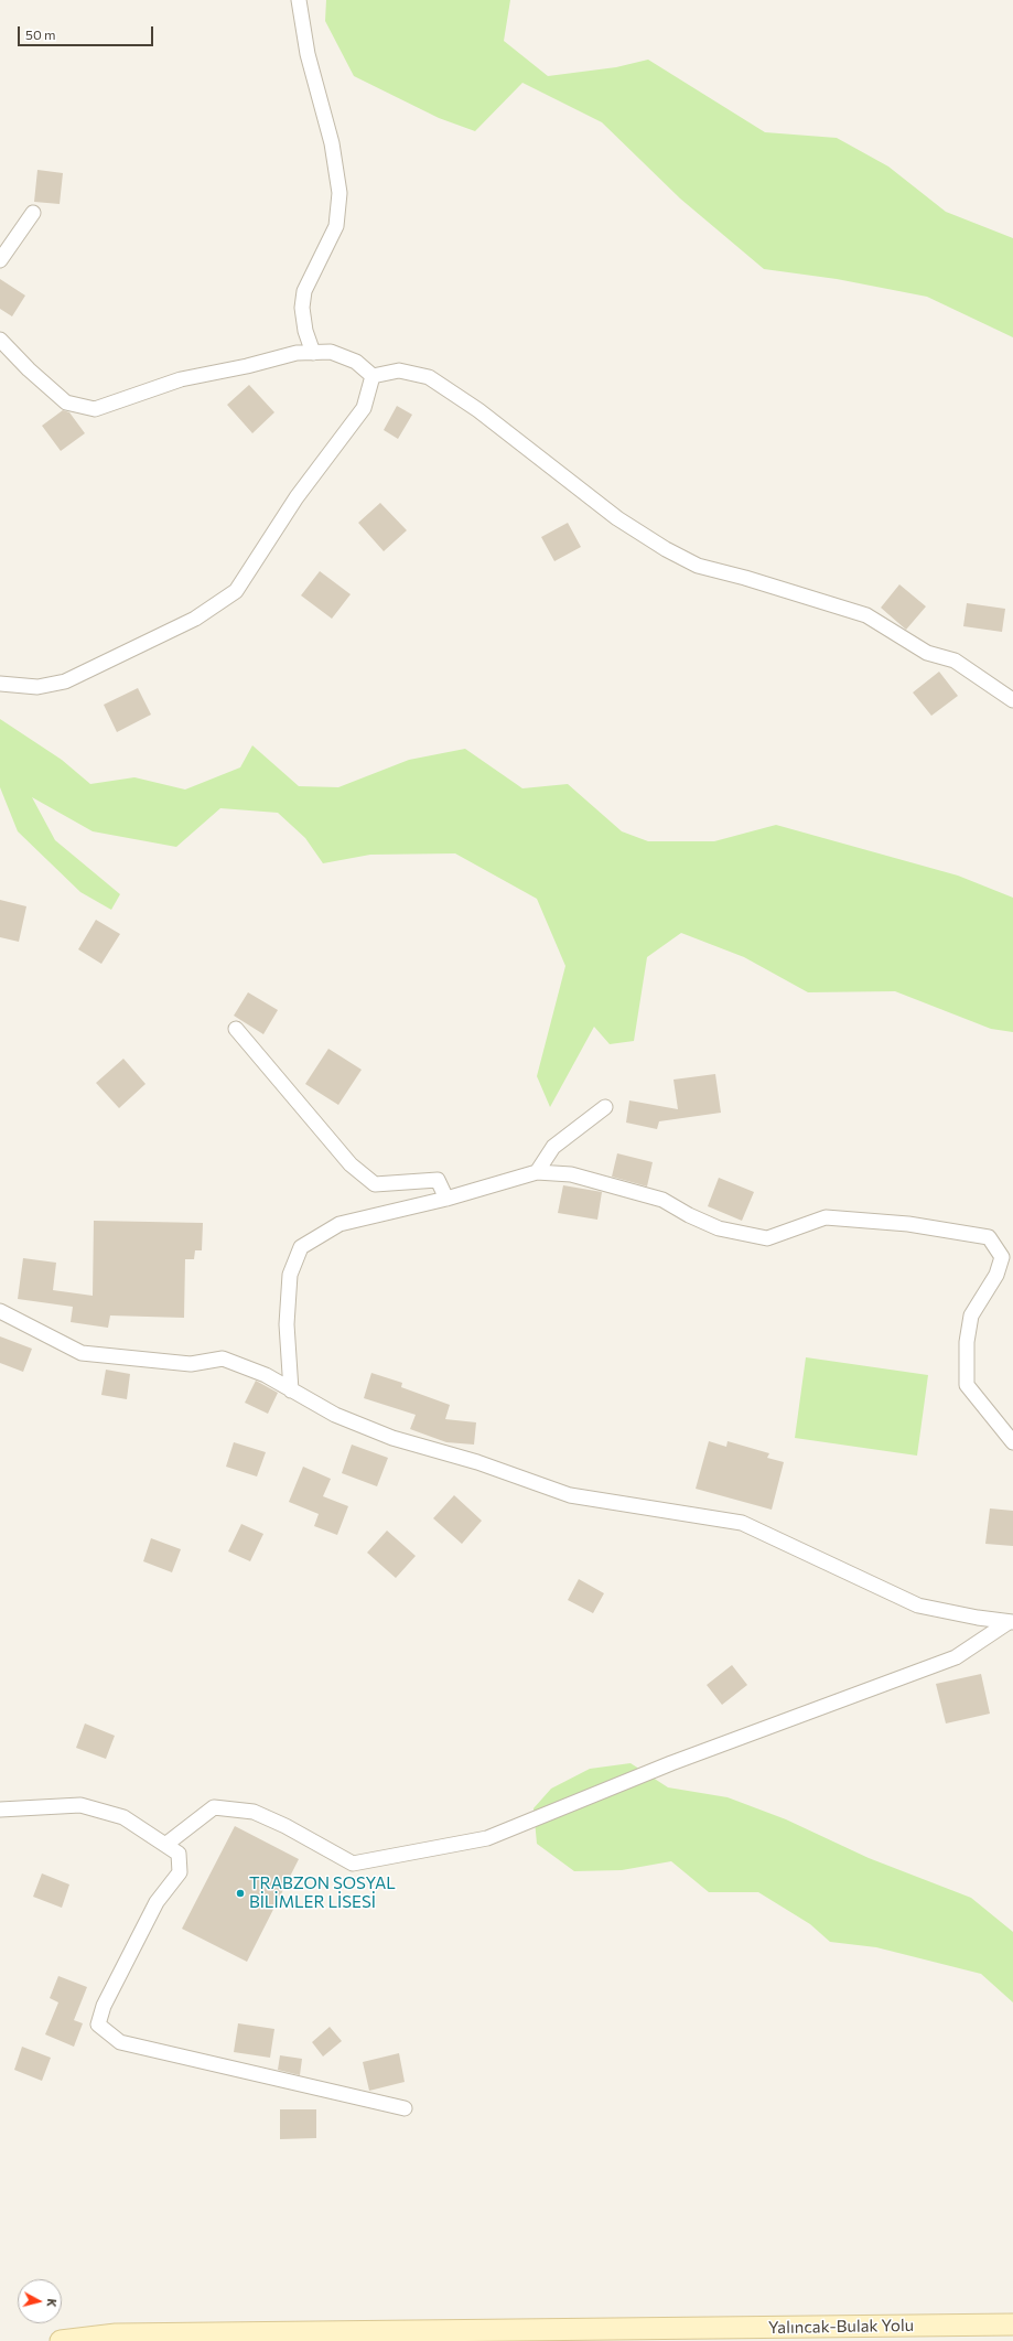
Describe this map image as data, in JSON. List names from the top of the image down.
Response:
{
  "streets": {
    "main road": ["Yalıncak-Bulak Yolu"]
  },
  "places": ["TRABZON SOSYAL BİLİMLER LİSESİ"],
  "scale_bar": "50 m",
  "north": "right"
}
